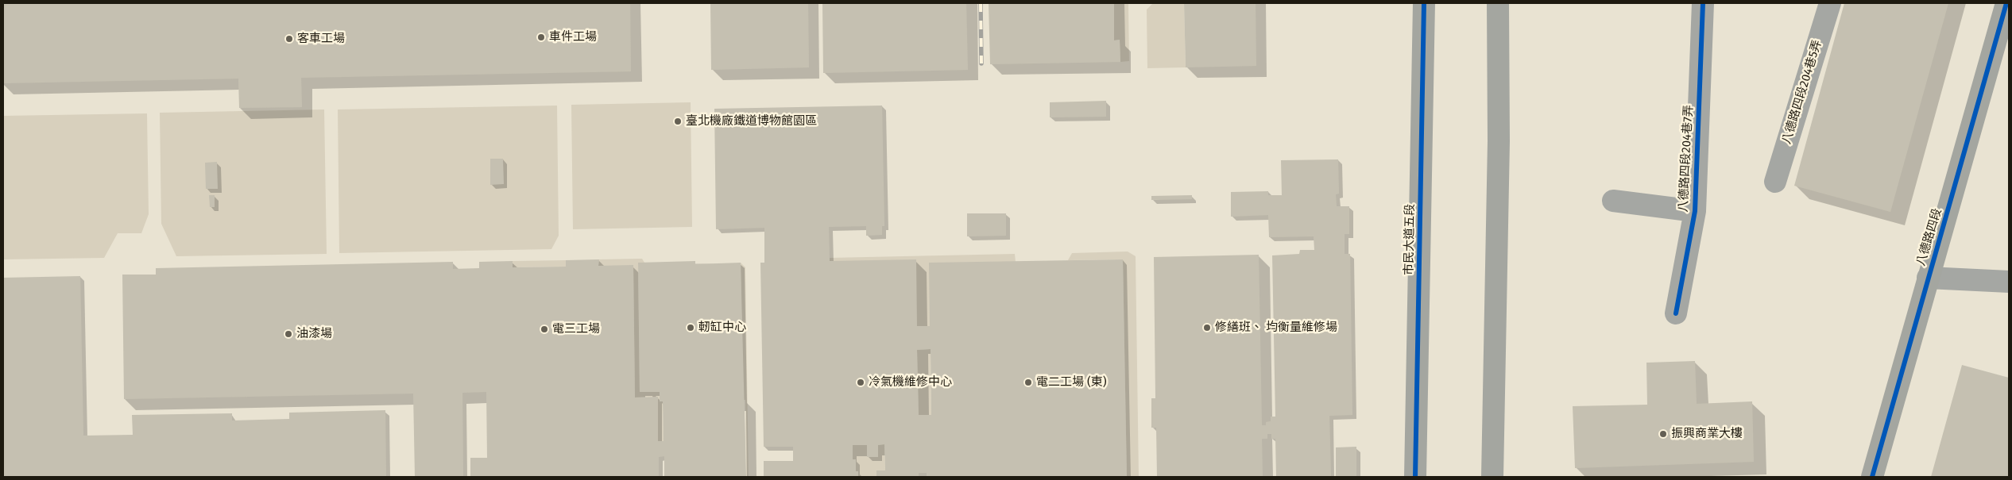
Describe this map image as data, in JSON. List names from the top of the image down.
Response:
{
  "streets": {
    "street": [
      "八德路四段204巷5弄",
      "八德路四段204巷7弄",
      "八德路四段",
      "市民大道五段"
    ]
  },
  "places": [
    "車件工場",
    "客車工場",
    "臺北機廠鐵道博物館園區",
    "軔缸中心",
    "修繕班、 均衡量維修場",
    "電三工場",
    "油漆場",
    "冷氣機維修中心",
    "電二工場 (東)",
    "振興商業大樓"
  ]
}
